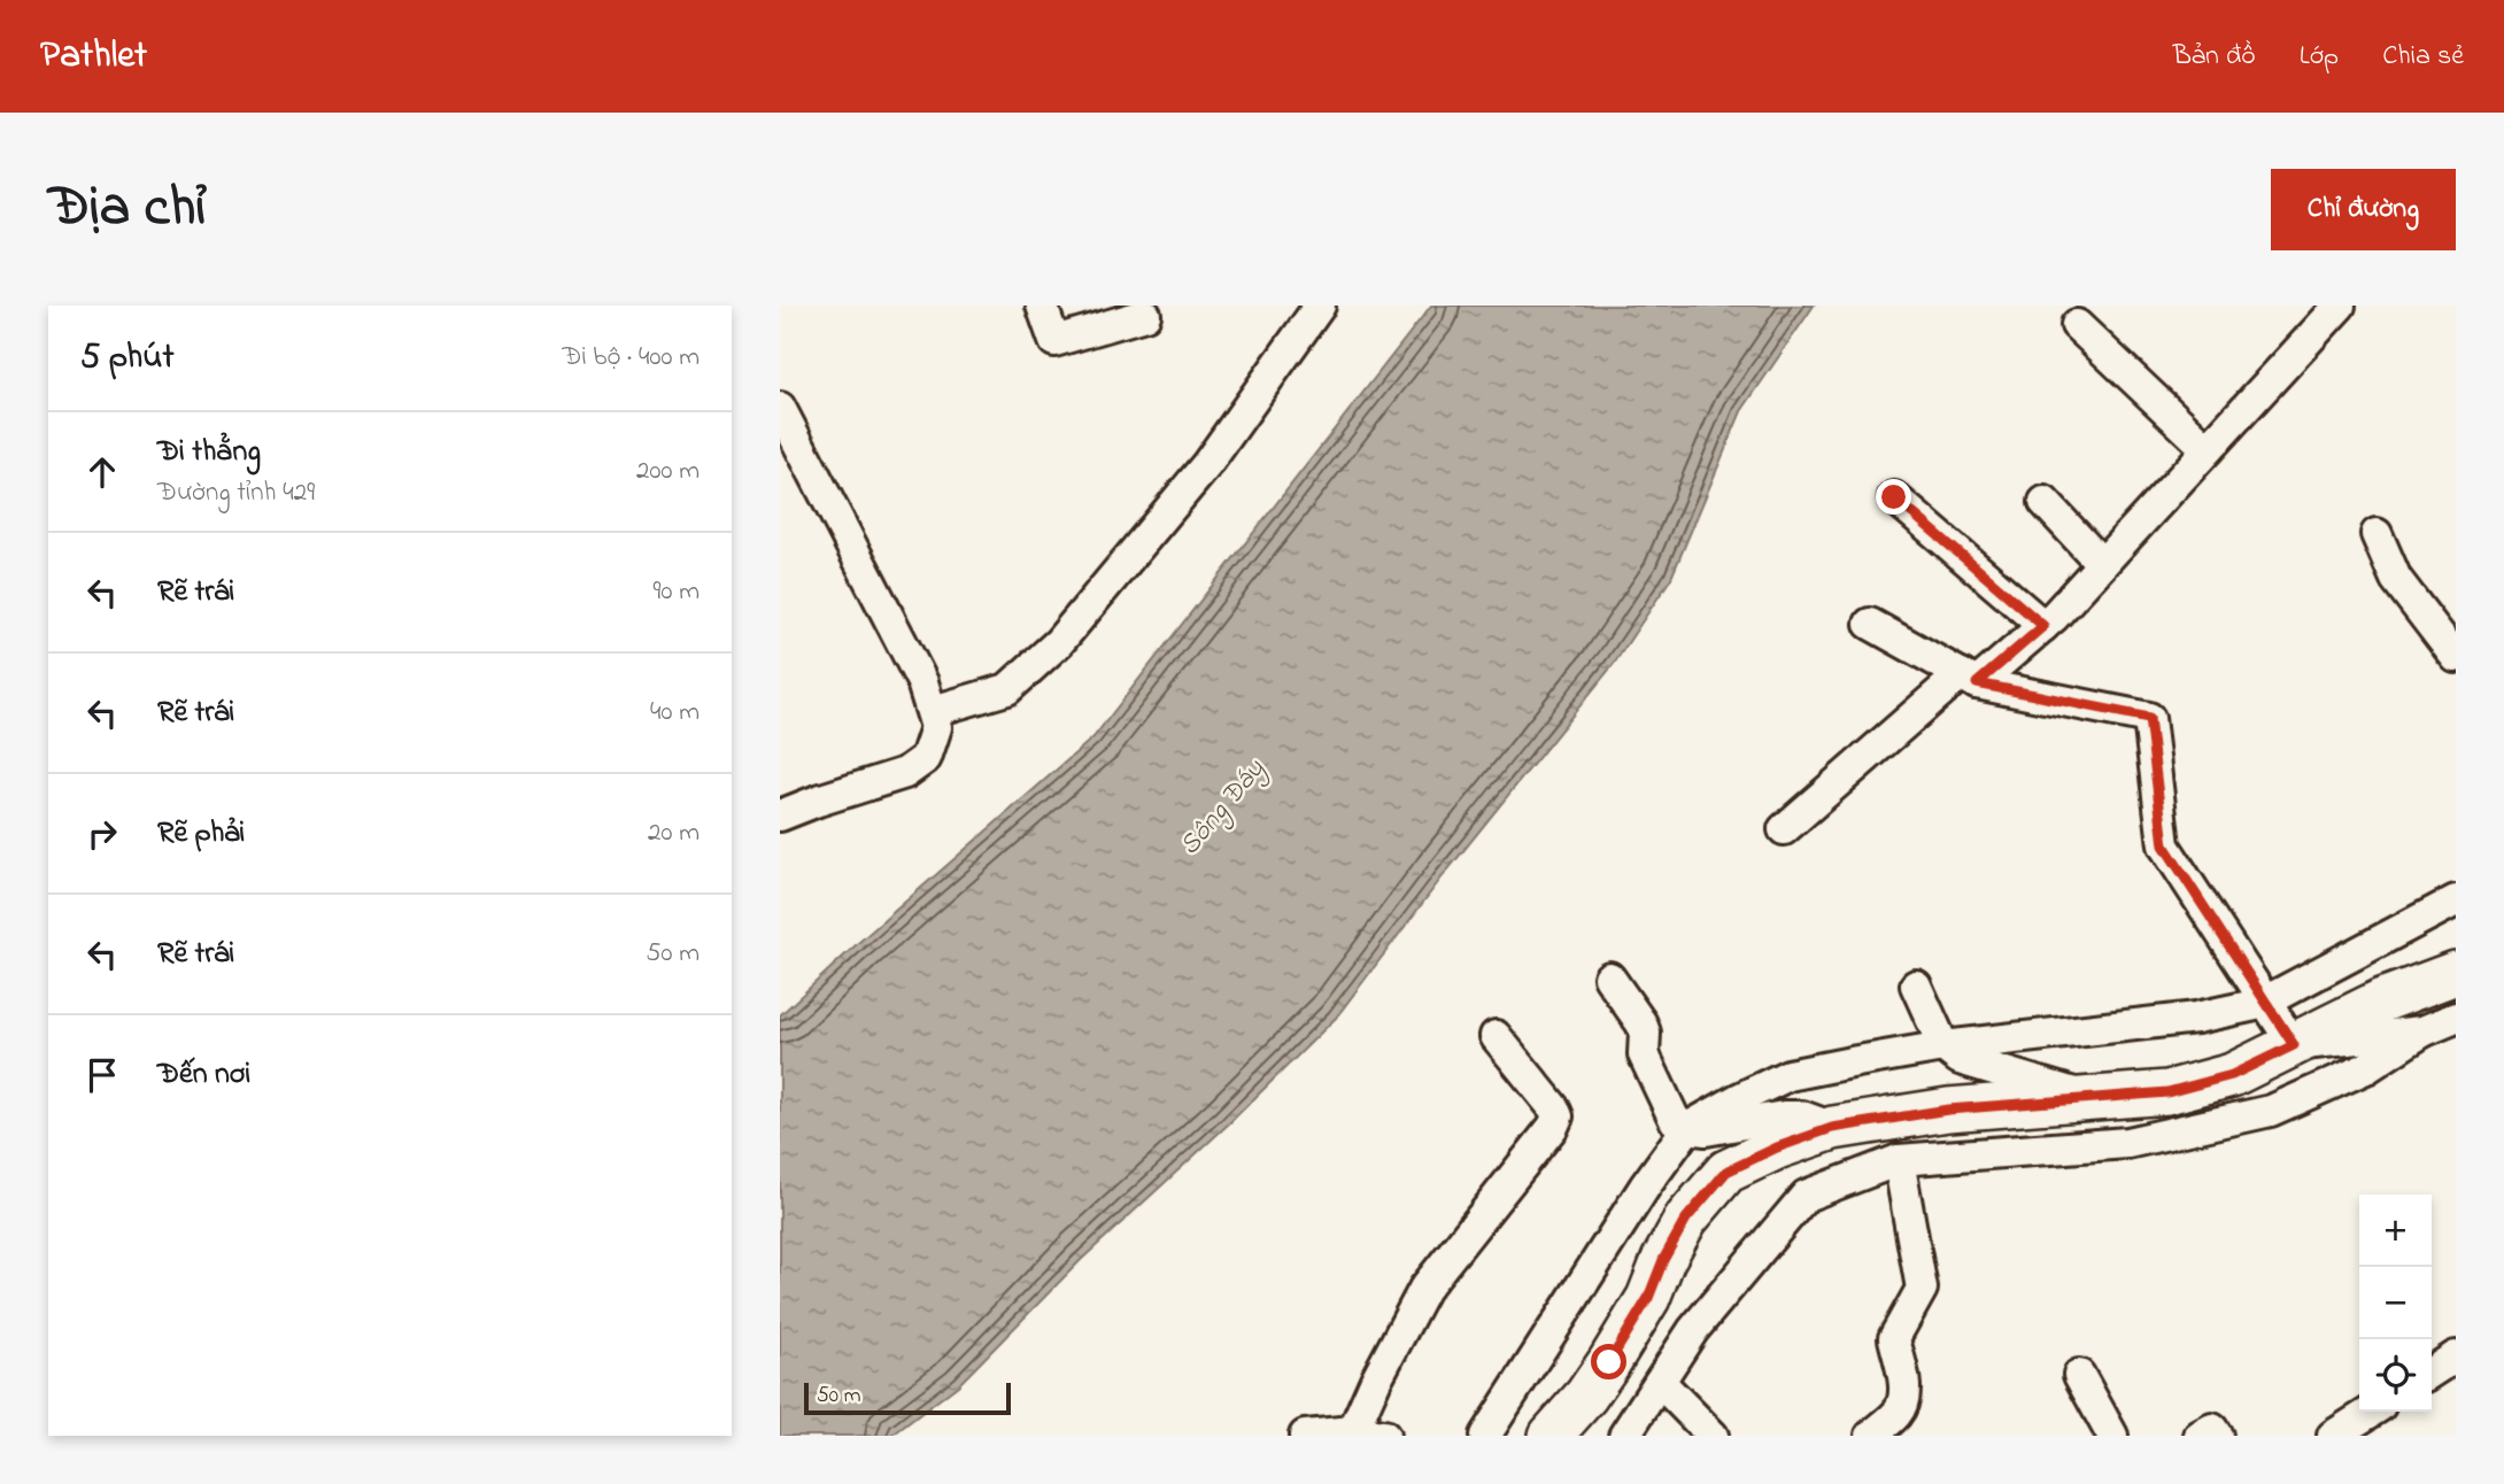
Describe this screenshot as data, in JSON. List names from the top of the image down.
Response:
{
  "water": ["Sông Đáy"],
  "scale_bar": "50 m",
  "page": {
    "header": "Pathlet",
    "nav": ["Bản đồ", "Lớp", "Chia sẻ"],
    "title": "Địa chỉ",
    "buttons": "Chỉ đường",
    "heading": ["5 phút", "Đi bộ · 400 m"],
    "list": [
      ["Đi thẳng", "Đường tỉnh 429", "200 m"],
      ["Rẽ trái", "90 m"],
      ["Rẽ trái", "40 m"],
      ["Rẽ phải", "20 m"],
      ["Rẽ trái", "50 m"],
      "Đến nơi"
    ],
    "map_buttons": ["+", "−"],
    "scale": "50 m"
  }
}
